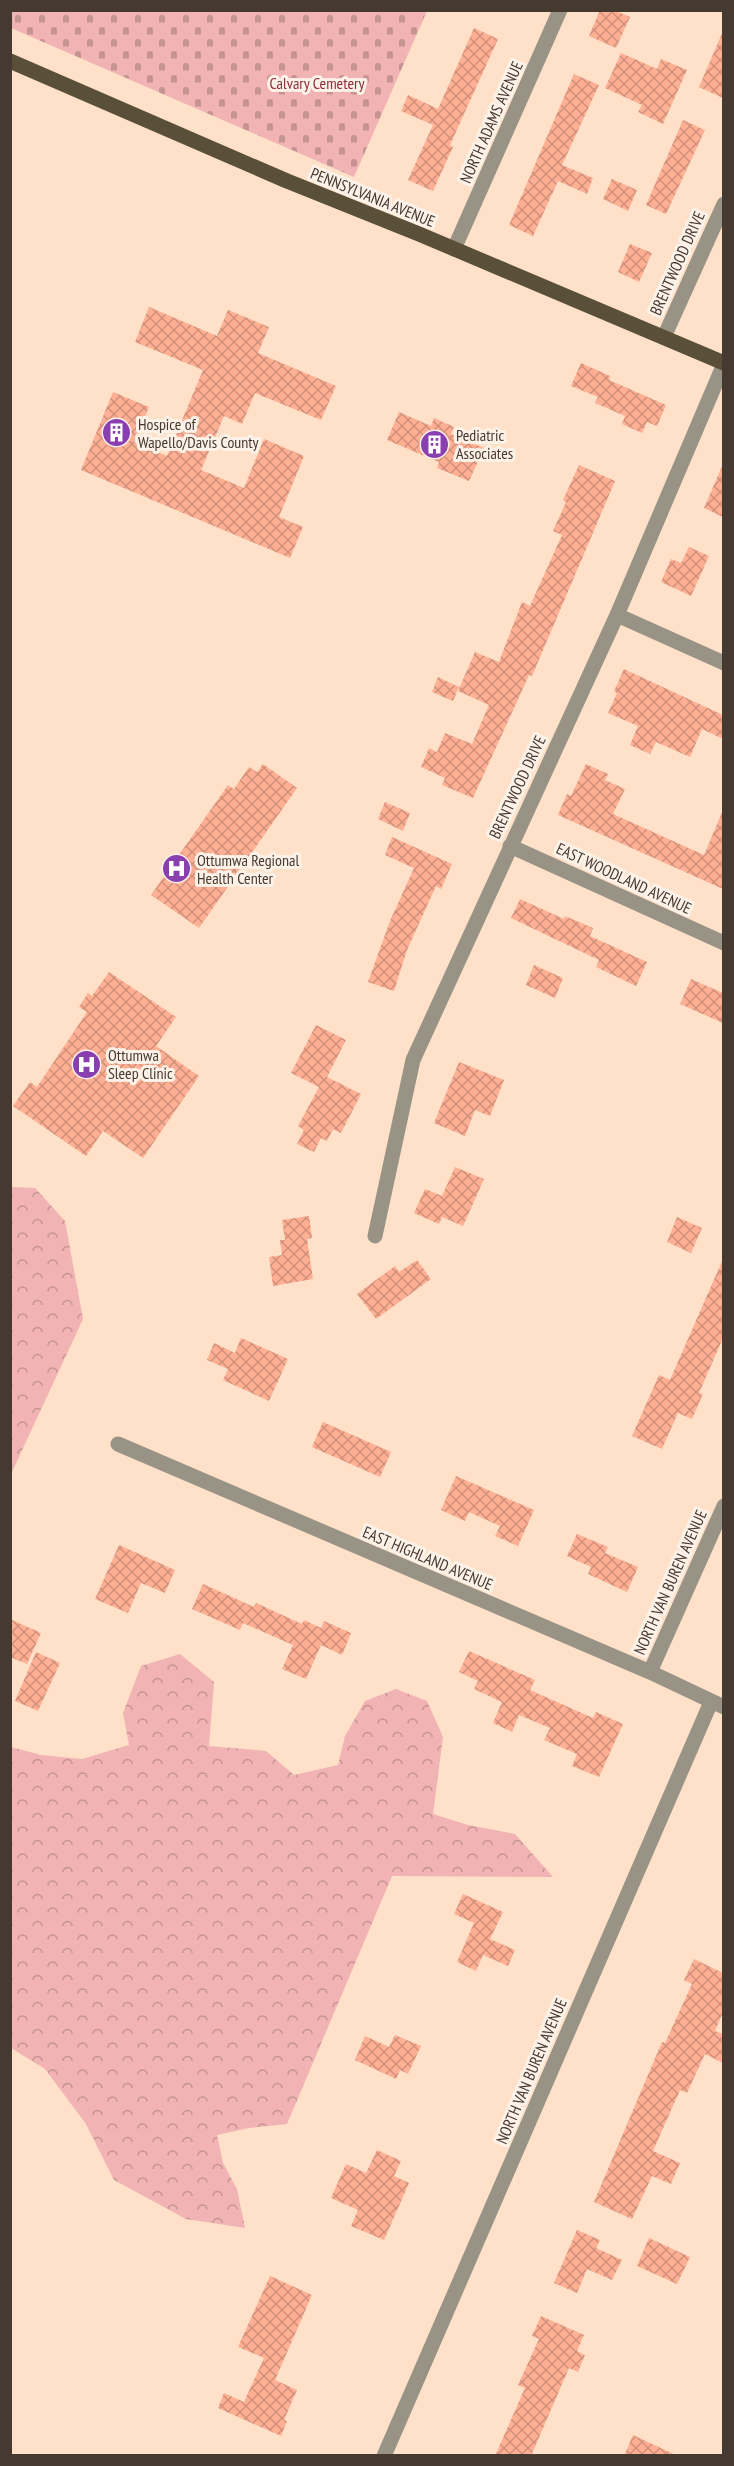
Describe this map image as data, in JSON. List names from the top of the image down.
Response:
{
  "streets": {
    "main road": ["PENNSYLVANIA AVENUE"],
    "street": [
      "NORTH ADAMS AVENUE",
      "BRENTWOOD DRIVE",
      "EAST WOODLAND AVENUE",
      "EAST HIGHLAND AVENUE",
      "NORTH VAN BUREN AVENUE"
    ]
  },
  "crossings": [
    ["NORTH ADAMS AVENUE", "PENNSYLVANIA AVENUE"],
    ["PENNSYLVANIA AVENUE", "BRENTWOOD DRIVE"],
    ["BRENTWOOD DRIVE", "EAST WOODLAND AVENUE"],
    ["EAST HIGHLAND AVENUE", "NORTH VAN BUREN AVENUE"]
  ],
  "parks": ["Calvary Cemetery"],
  "places": {
    "building": ["Hospice of Wapello/Davis County", "Pediatric Associates"],
    "hospital": ["Ottumwa Regional Health Center", "Ottumwa Sleep Clinic"]
  }
}
